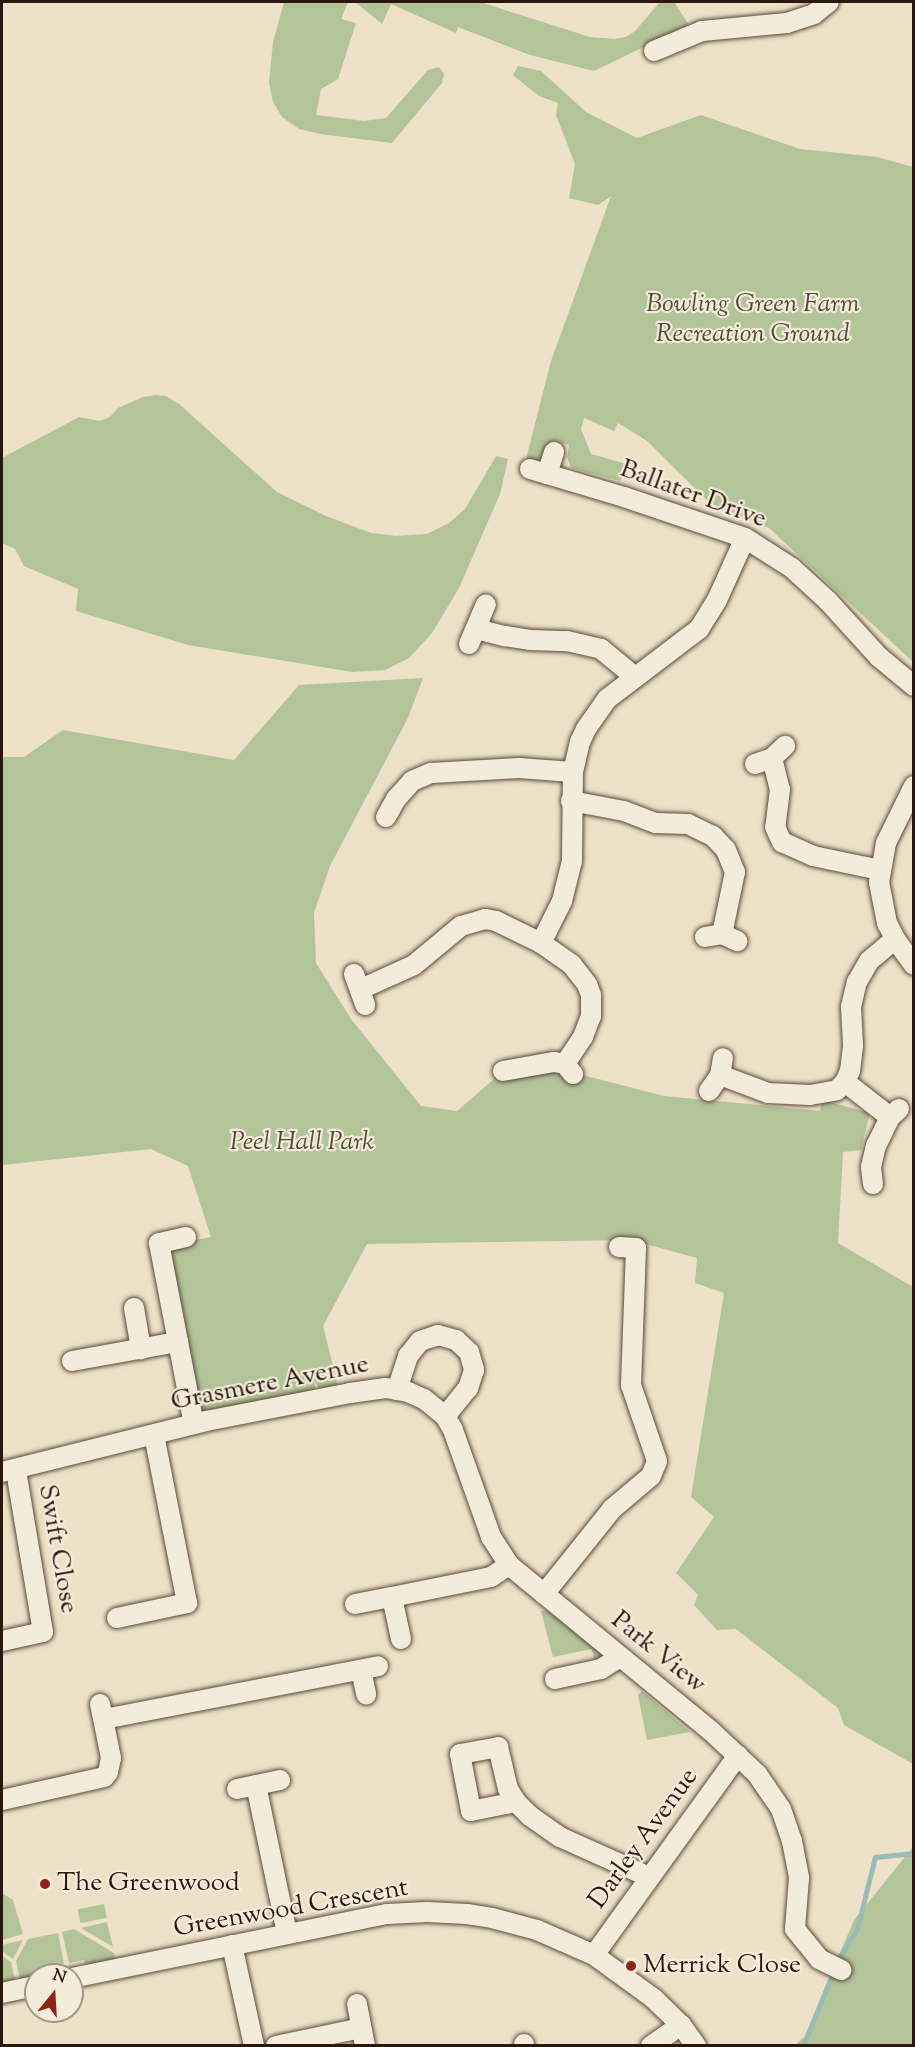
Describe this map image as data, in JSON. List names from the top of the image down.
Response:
{
  "streets": {
    "street": [
      "Ballater Drive",
      "Grasmere Avenue",
      "Swift Close",
      "Park View",
      "Darley Avenue",
      "Greenwood Crescent"
    ]
  },
  "crossings": [
    ["Grasmere Avenue", "Swift Close"],
    ["Grasmere Avenue", "Park View"],
    ["Park View", "Darley Avenue"],
    ["Darley Avenue", "Greenwood Crescent"]
  ],
  "parks": ["Bowling Green Farm Recreation Ground", "Peel Hall Park"],
  "places": ["The Greenwood", "Merrick Close"],
  "north": "top"
}
